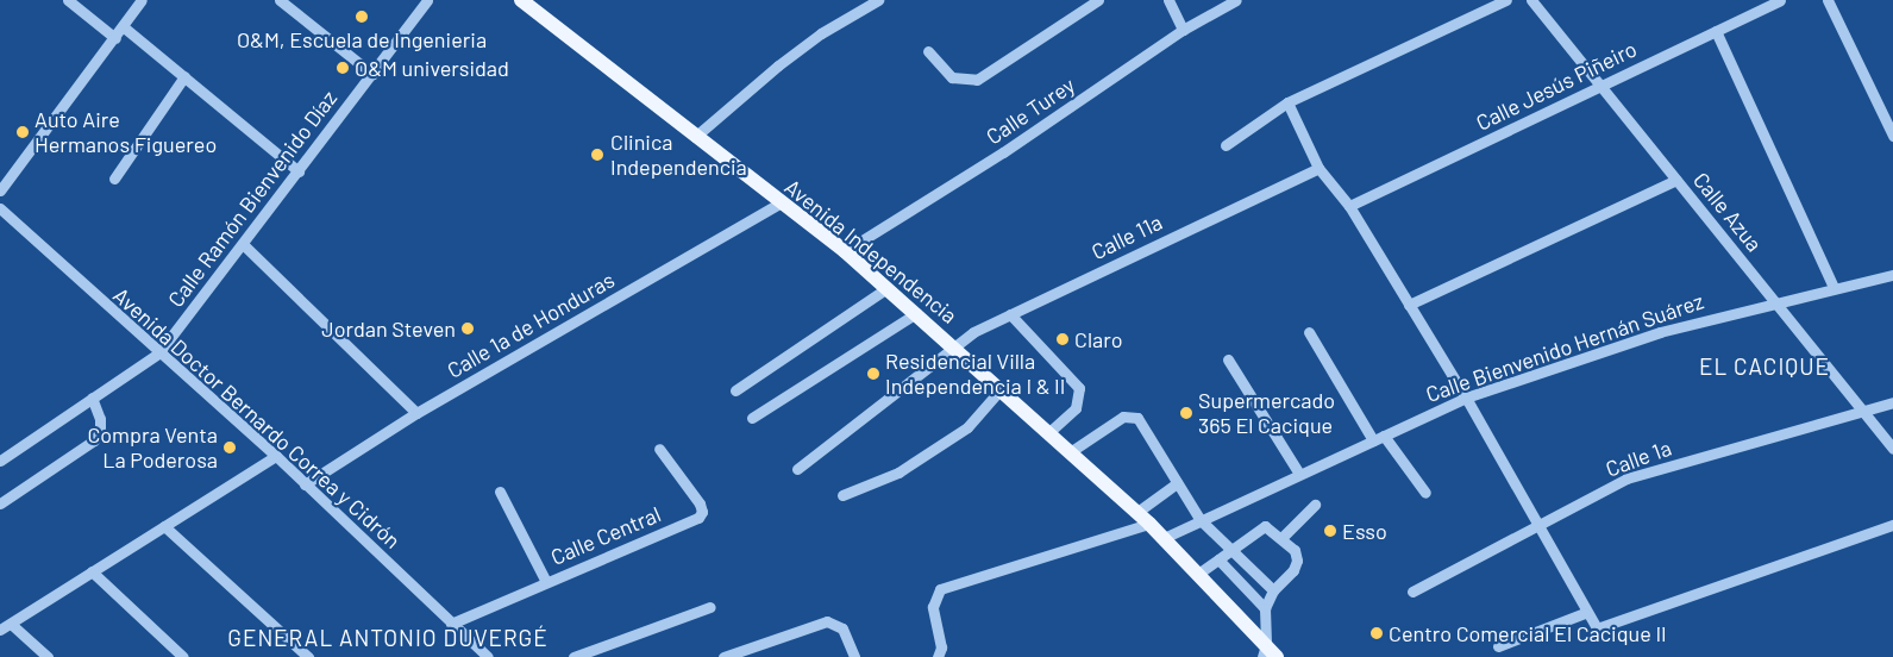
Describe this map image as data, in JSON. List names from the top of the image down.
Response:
{
  "streets": {
    "main road": ["Avenida Independencia"],
    "street": [
      "Calle Jesús Piñeiro",
      "Calle Turey",
      "Calle Ramón Bienvenido Díaz",
      "Calle Azua",
      "Calle 11a",
      "Calle 1a de Honduras",
      "Calle Bienvenido Hernán Suárez",
      "Avenida Doctor Bernardo Correa y Cidrón",
      "Calle 1a",
      "Calle Central"
    ]
  },
  "crossings": [
    ["Calle Jesús Piñeiro", "Calle Azua"],
    ["Calle Turey", "Avenida Independencia"],
    ["Calle Ramón Bienvenido Díaz", "Avenida Doctor Bernardo Correa y Cidrón"],
    ["Calle Azua", "Calle Bienvenido Hernán Suárez"],
    ["Calle Azua", "Calle 1a"],
    ["Calle 11a", "Avenida Independencia"],
    ["Avenida Independencia", "Calle 1a de Honduras"],
    ["Avenida Independencia", "Calle Bienvenido Hernán Suárez"],
    ["Calle 1a de Honduras", "Avenida Doctor Bernardo Correa y Cidrón"],
    ["Avenida Doctor Bernardo Correa y Cidrón", "Calle Central"]
  ],
  "districts": ["EL CACIQUE", "GENERAL ANTONIO DUVERGÉ"],
  "places": [
    "O&M, Escuela de Ingenieria",
    "O&M universidad",
    "Auto Aire Hermanos Figuereo",
    "Clinica Independencia",
    "Jordan Steven",
    "Claro",
    "Residencial Villa Independencia I & II",
    "Supermercado 365 El Cacique",
    "Compra Venta La Poderosa",
    "Esso",
    "Centro Comercial El Cacique II"
  ]
}
